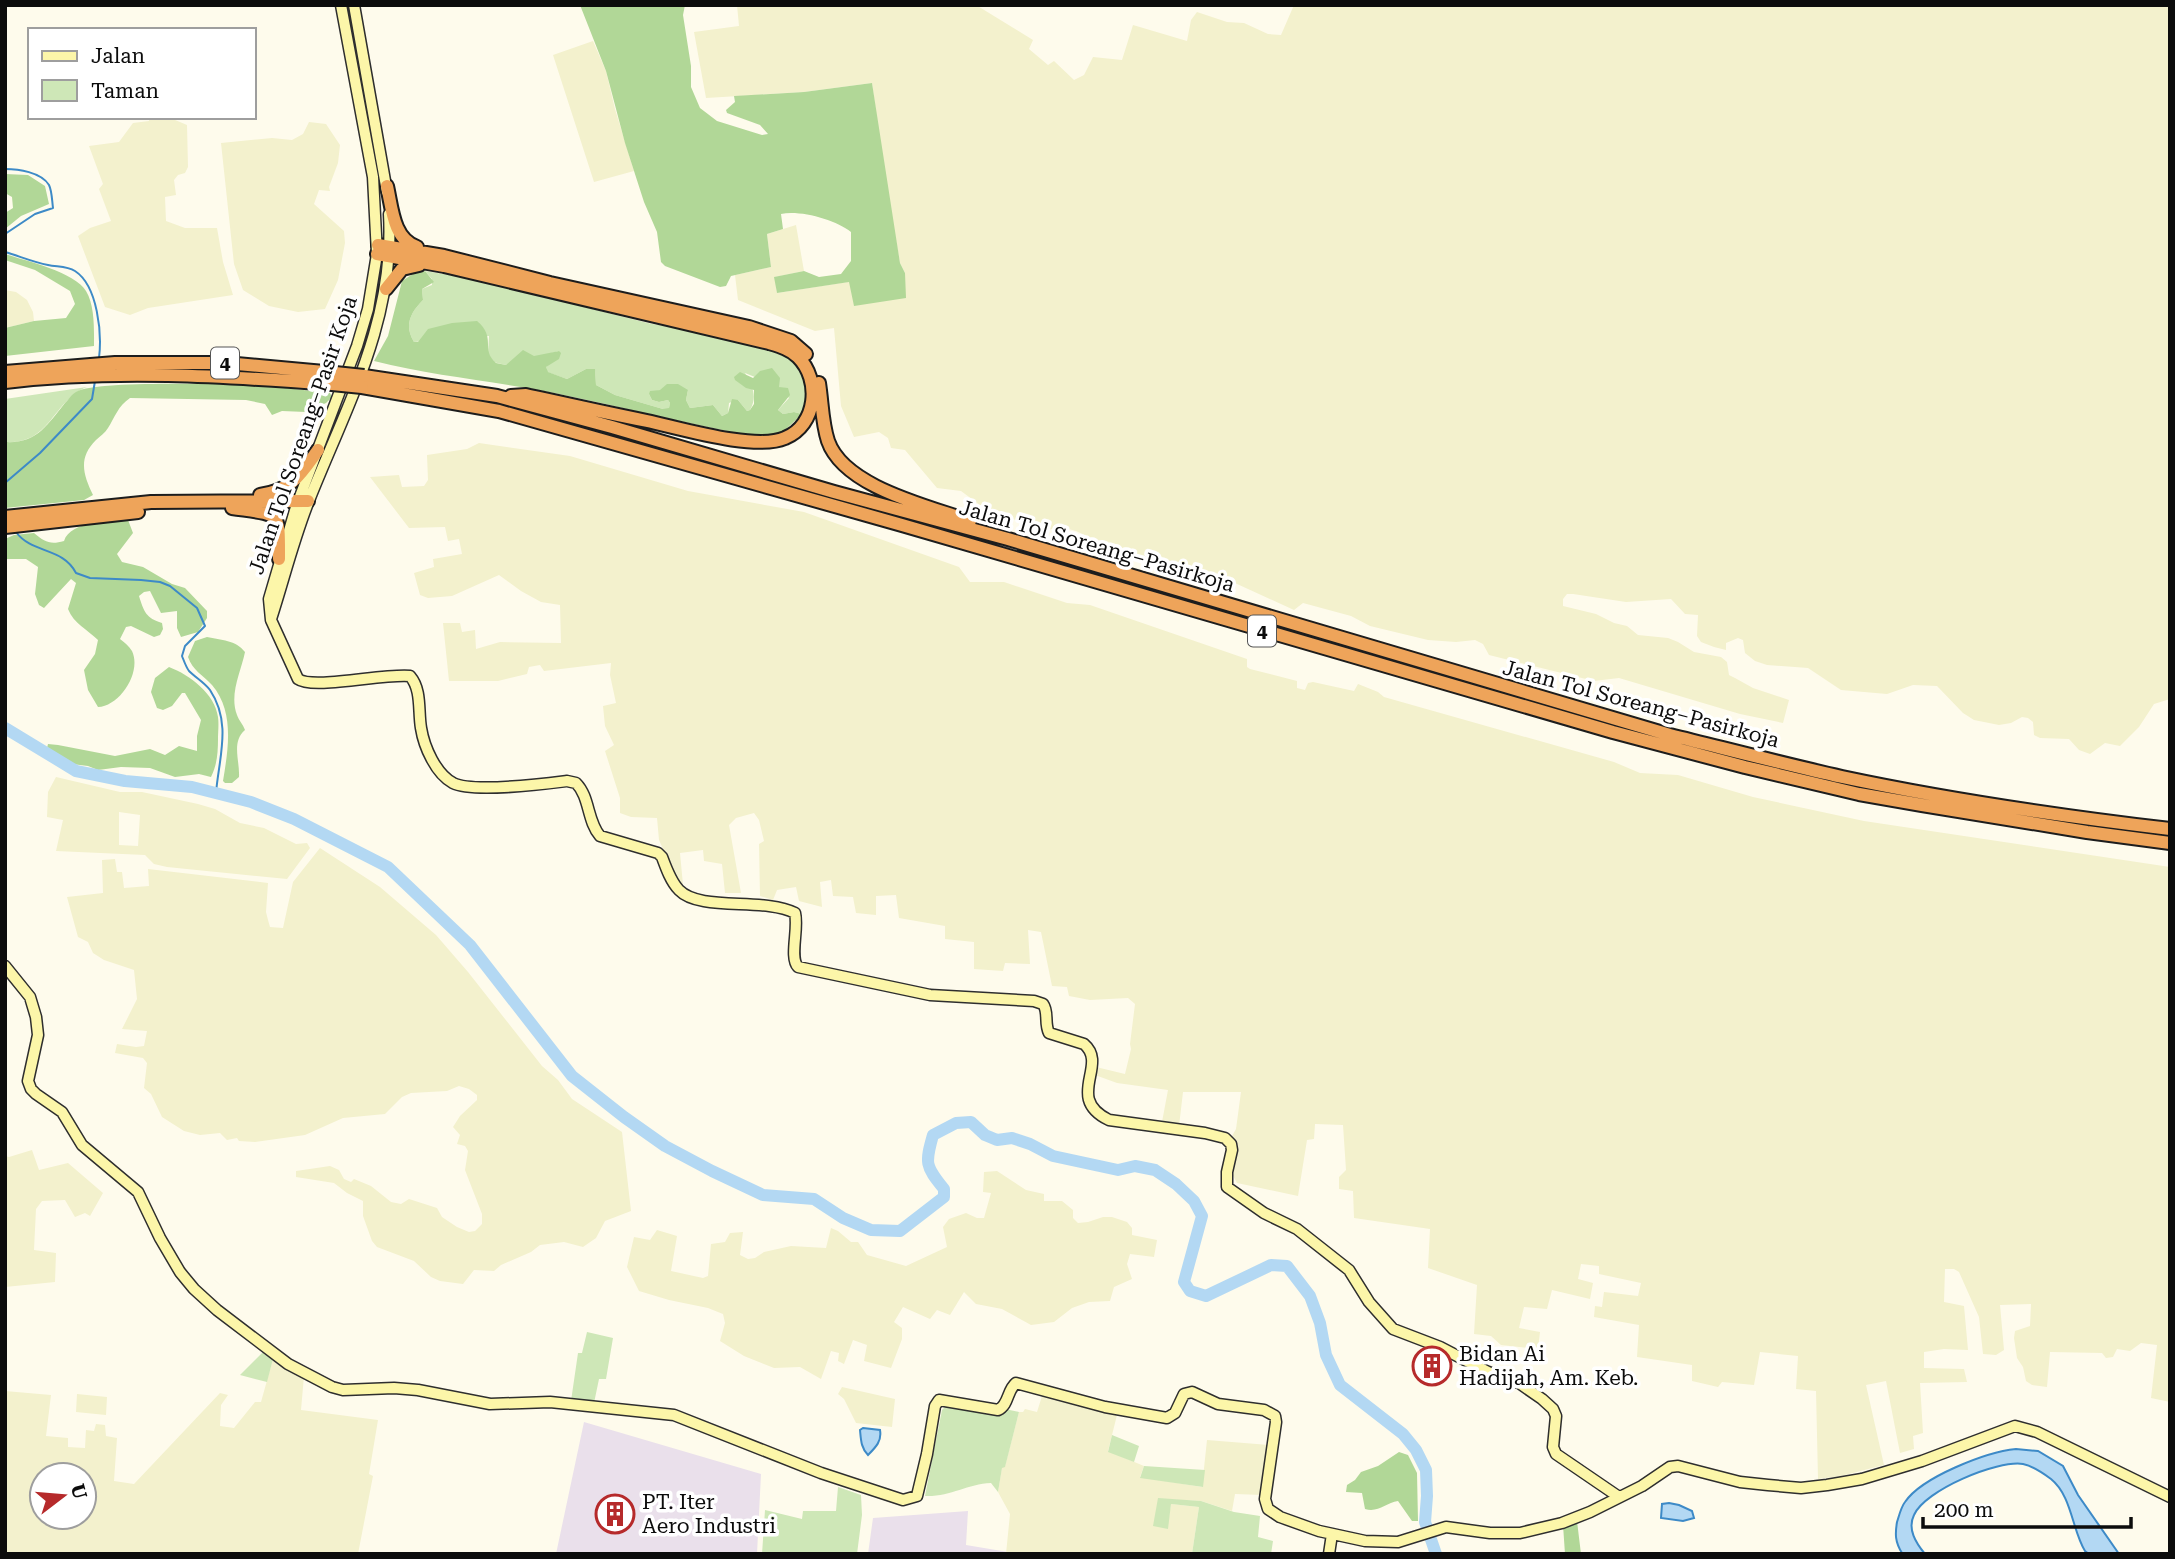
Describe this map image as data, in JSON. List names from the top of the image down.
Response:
{
  "streets": {
    "highway": ["4", "Jalan Tol Soreang–Pasirkoja"],
    "street": ["Jalan Tol Soreang–Pasir Koja"]
  },
  "places": {
    "building": ["Bidan Ai Hadijah, Am. Keb.", "PT. Iter Aero Industri"]
  },
  "legend": ["Jalan", "Taman"],
  "scale_bar": "200 m",
  "north": "right"
}
